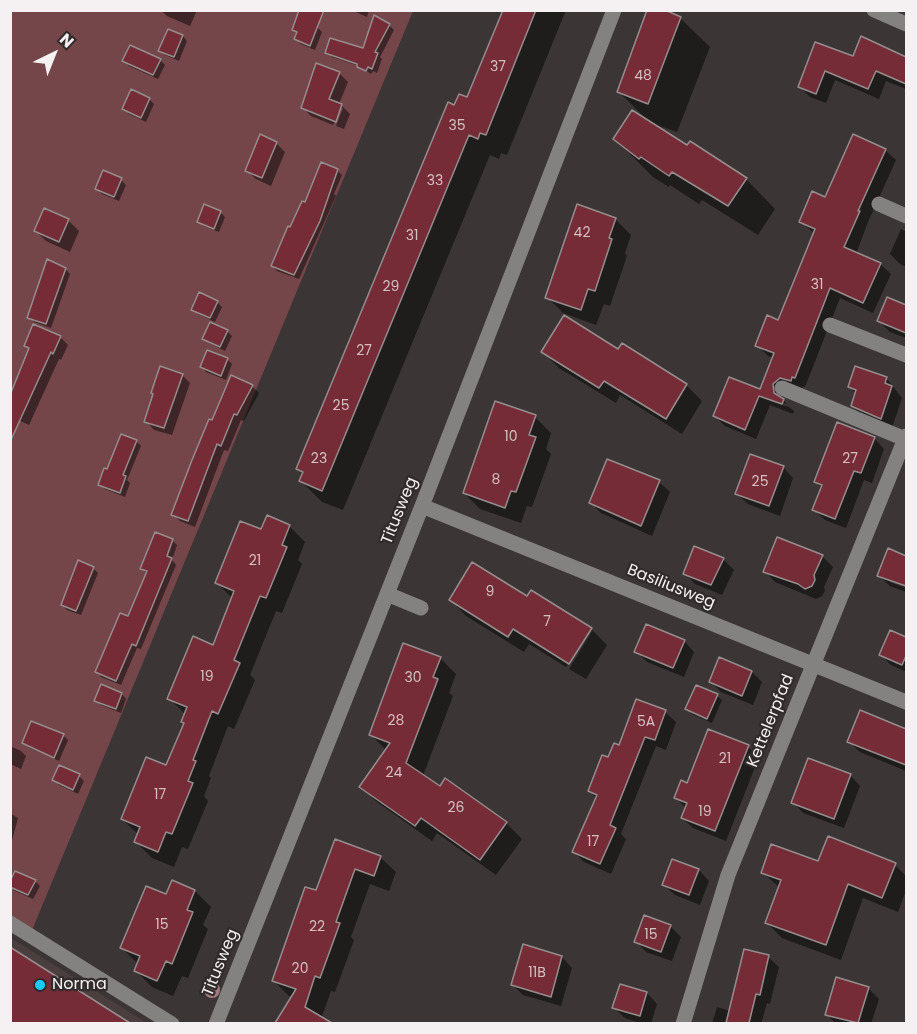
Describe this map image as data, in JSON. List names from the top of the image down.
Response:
{
  "streets": {
    "street": ["Titusweg", "Basiliusweg", "Kettelerpfad"]
  },
  "crossings": [
    ["Titusweg", "Basiliusweg"],
    ["Basiliusweg", "Kettelerpfad"]
  ],
  "places": ["Norma"],
  "house_numbers": [
    "37",
    "48",
    "35",
    "33",
    "42",
    "31",
    "31",
    "29",
    "27",
    "25",
    "10",
    "23",
    "27",
    "8",
    "25",
    "21",
    "9",
    "7",
    "19",
    "30",
    "28",
    "5A",
    "21",
    "24",
    "17",
    "26",
    "19",
    "17",
    "15",
    "22",
    "15",
    "20",
    "11B"
  ],
  "north": "top right"
}
